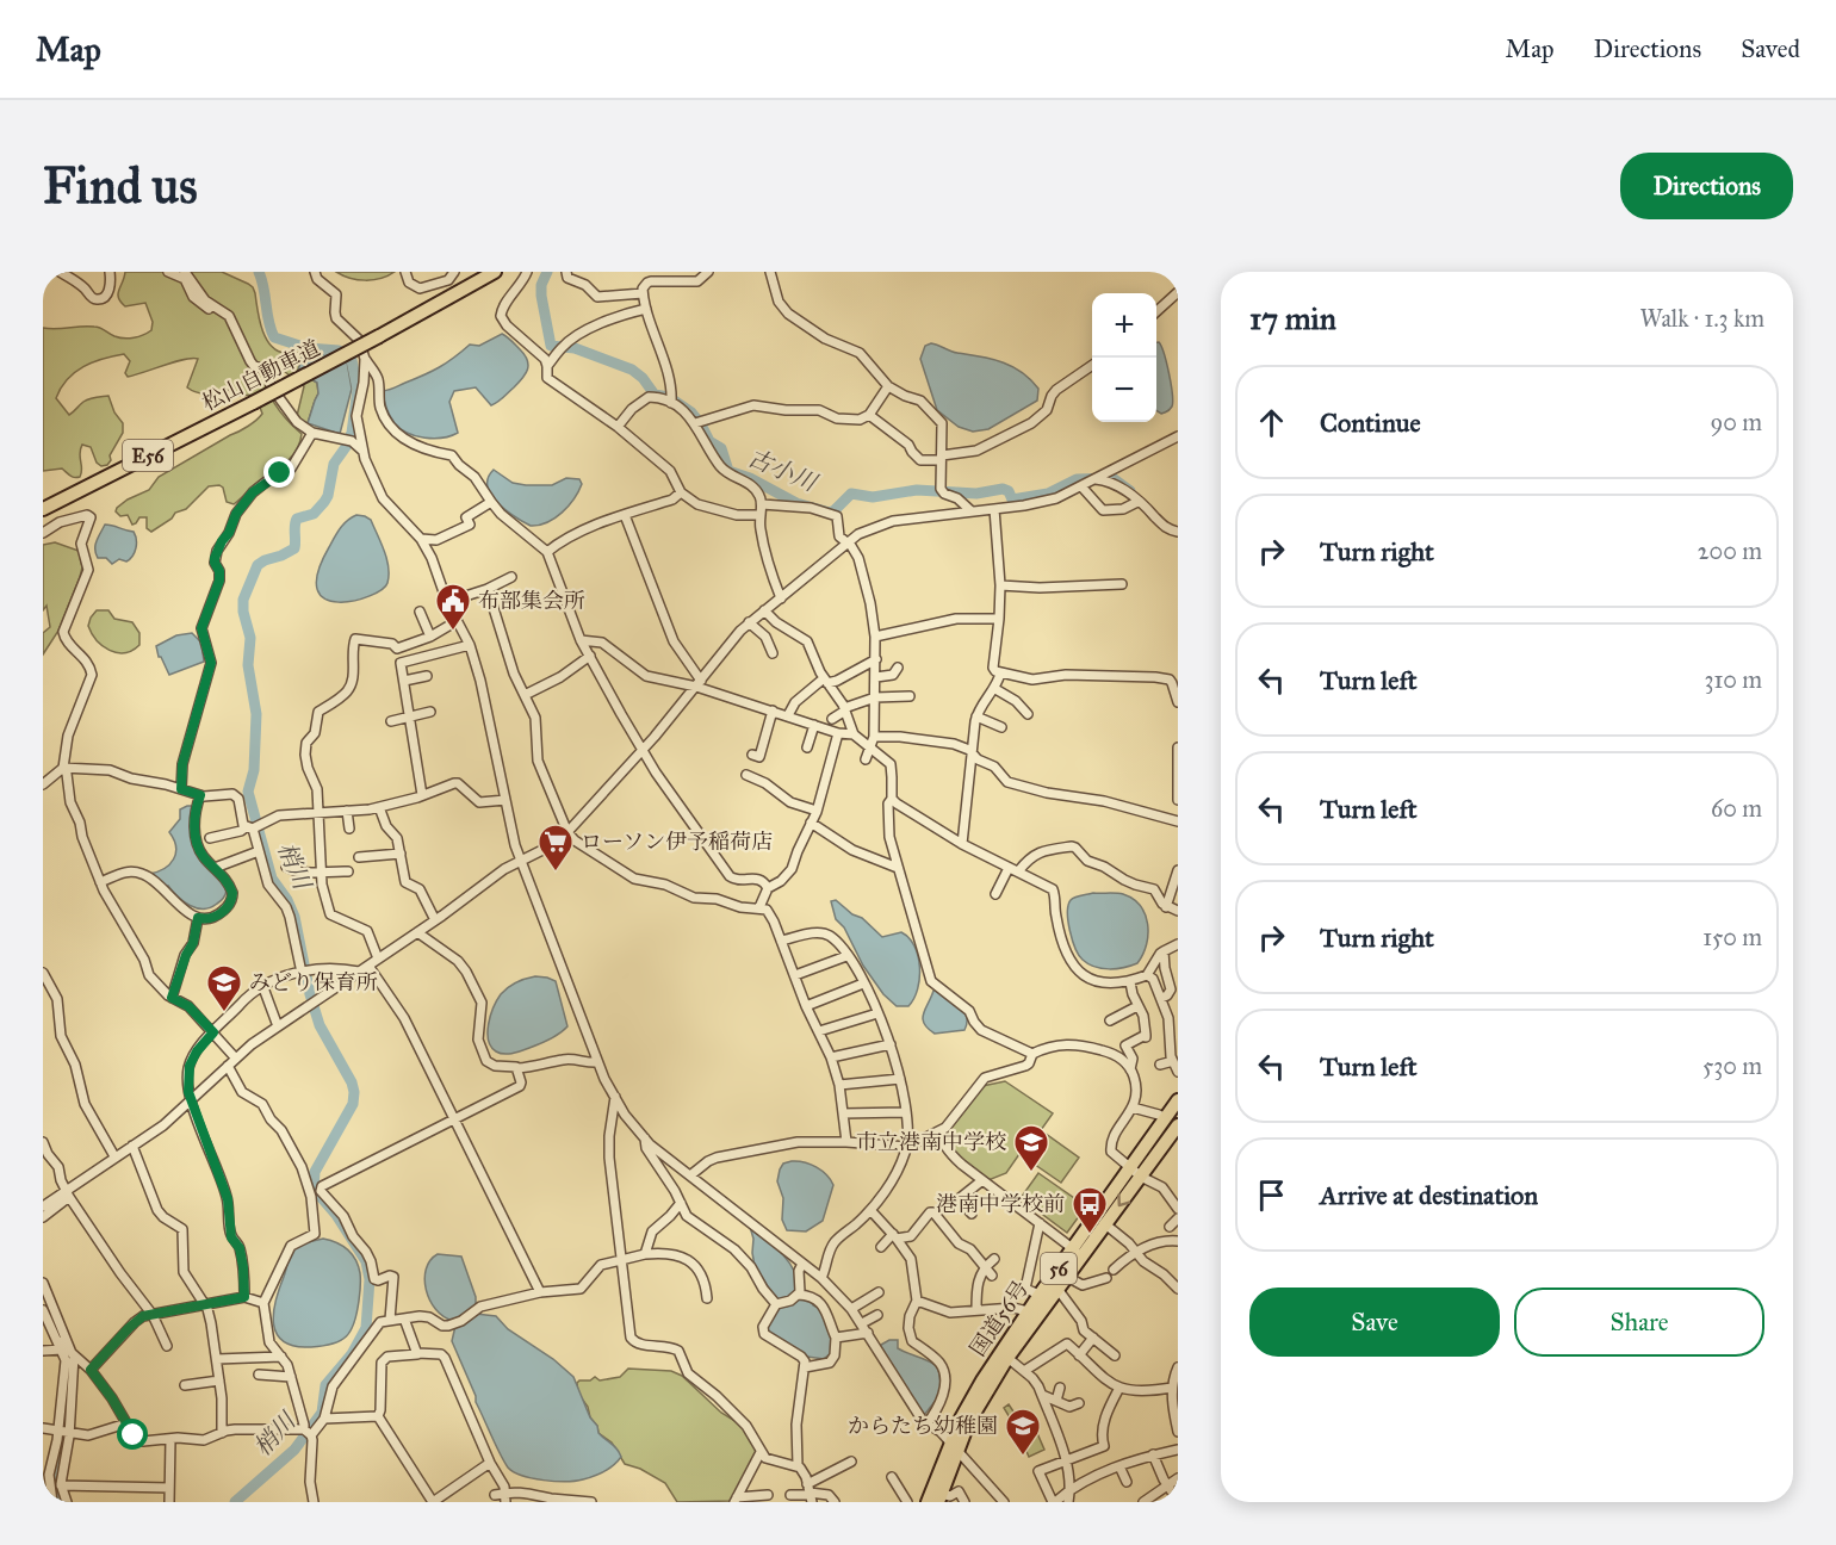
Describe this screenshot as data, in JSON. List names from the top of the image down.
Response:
{
  "streets": {
    "highway": [
      "松山自動車道",
      "E56",
      "56",
      "国道56号"
    ]
  },
  "water": ["古小川", "梢川"],
  "places": {
    "public building": ["布部集会所"],
    "supermarket": ["ローソン伊予稲荷店"],
    "school or university": ["みどり保育所", "市立港南中学校", "からたち幼稚園"],
    "bus stop": ["港南中学校前"]
  },
  "page": {
    "header": "Map",
    "nav": ["Map", "Directions", "Saved"],
    "buttons": [
      "Directions",
      ["Save", "Share"]
    ],
    "title": "Find us",
    "heading": ["17 min", "Walk · 1.3 km"],
    "map_buttons": ["+", "−"],
    "list": [
      ["Continue", "90 m"],
      ["Turn right", "200 m"],
      ["Turn left", "310 m"],
      ["Turn left", "60 m"],
      ["Turn right", "150 m"],
      ["Turn left", "530 m"],
      "Arrive at destination"
    ]
  }
}
